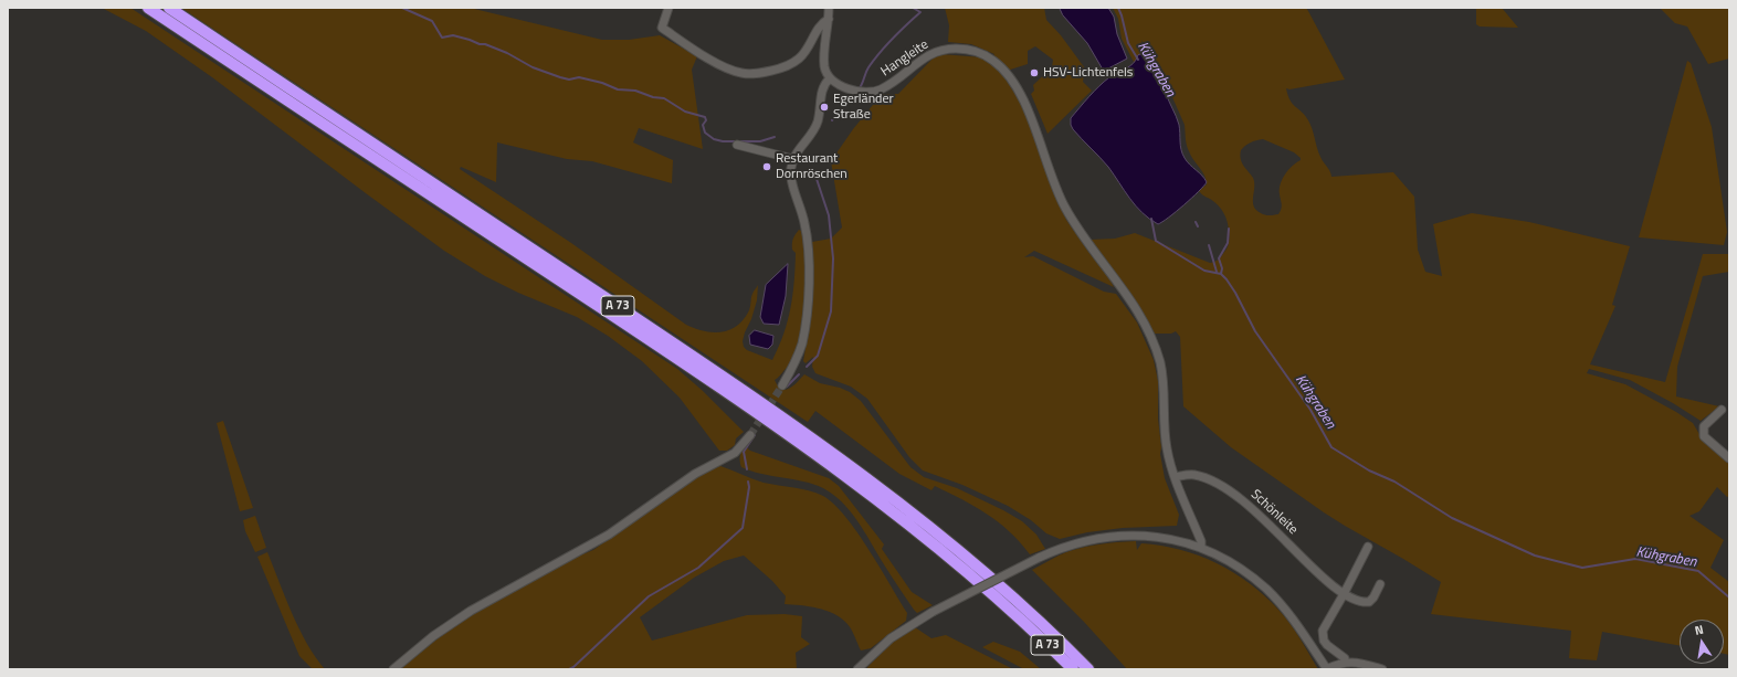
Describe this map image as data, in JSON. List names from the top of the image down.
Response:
{
  "streets": {
    "highway": ["A 73"],
    "street": ["Hangleite", "Schönleite"]
  },
  "crossings": [
    ["Hangleite", "Schönleite"]
  ],
  "water": ["Kühgraben"],
  "places": ["HSV-Lichtenfels", "Egerländer Straße", "Restaurant Dornröschen"],
  "north": "top"
}
